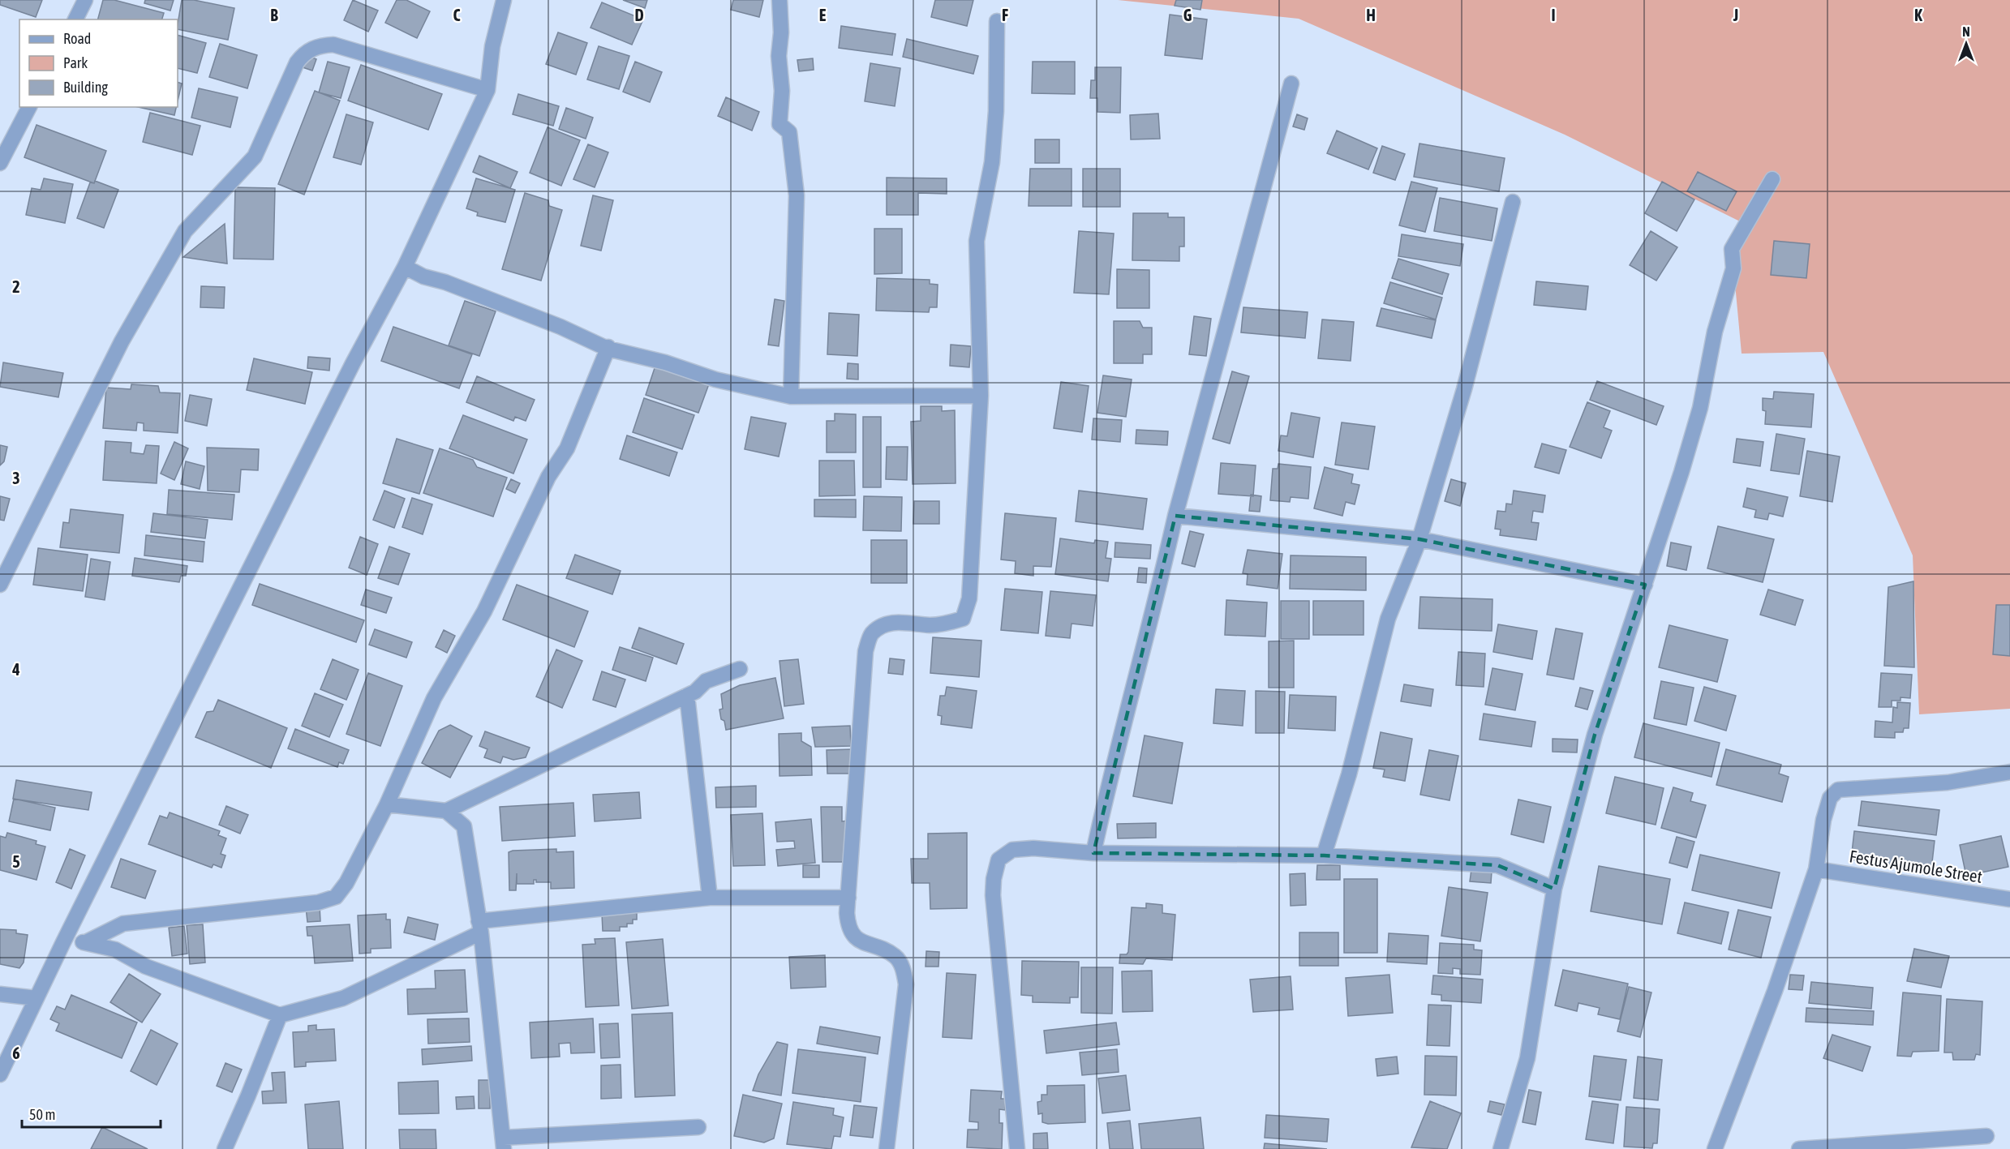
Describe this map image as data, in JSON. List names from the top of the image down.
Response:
{
  "streets": {
    "street": ["Festus Ajumole Street"]
  },
  "legend": ["Road", "Park", "Building"],
  "scale_bar": "50 m",
  "north": "top",
  "grid": {
    "columns": [
      "B",
      "C",
      "D",
      "E",
      "F",
      "G",
      "H",
      "I",
      "J",
      "K"
    ],
    "rows": [
      "2",
      "3",
      "4",
      "5",
      "6"
    ]
  }
}
